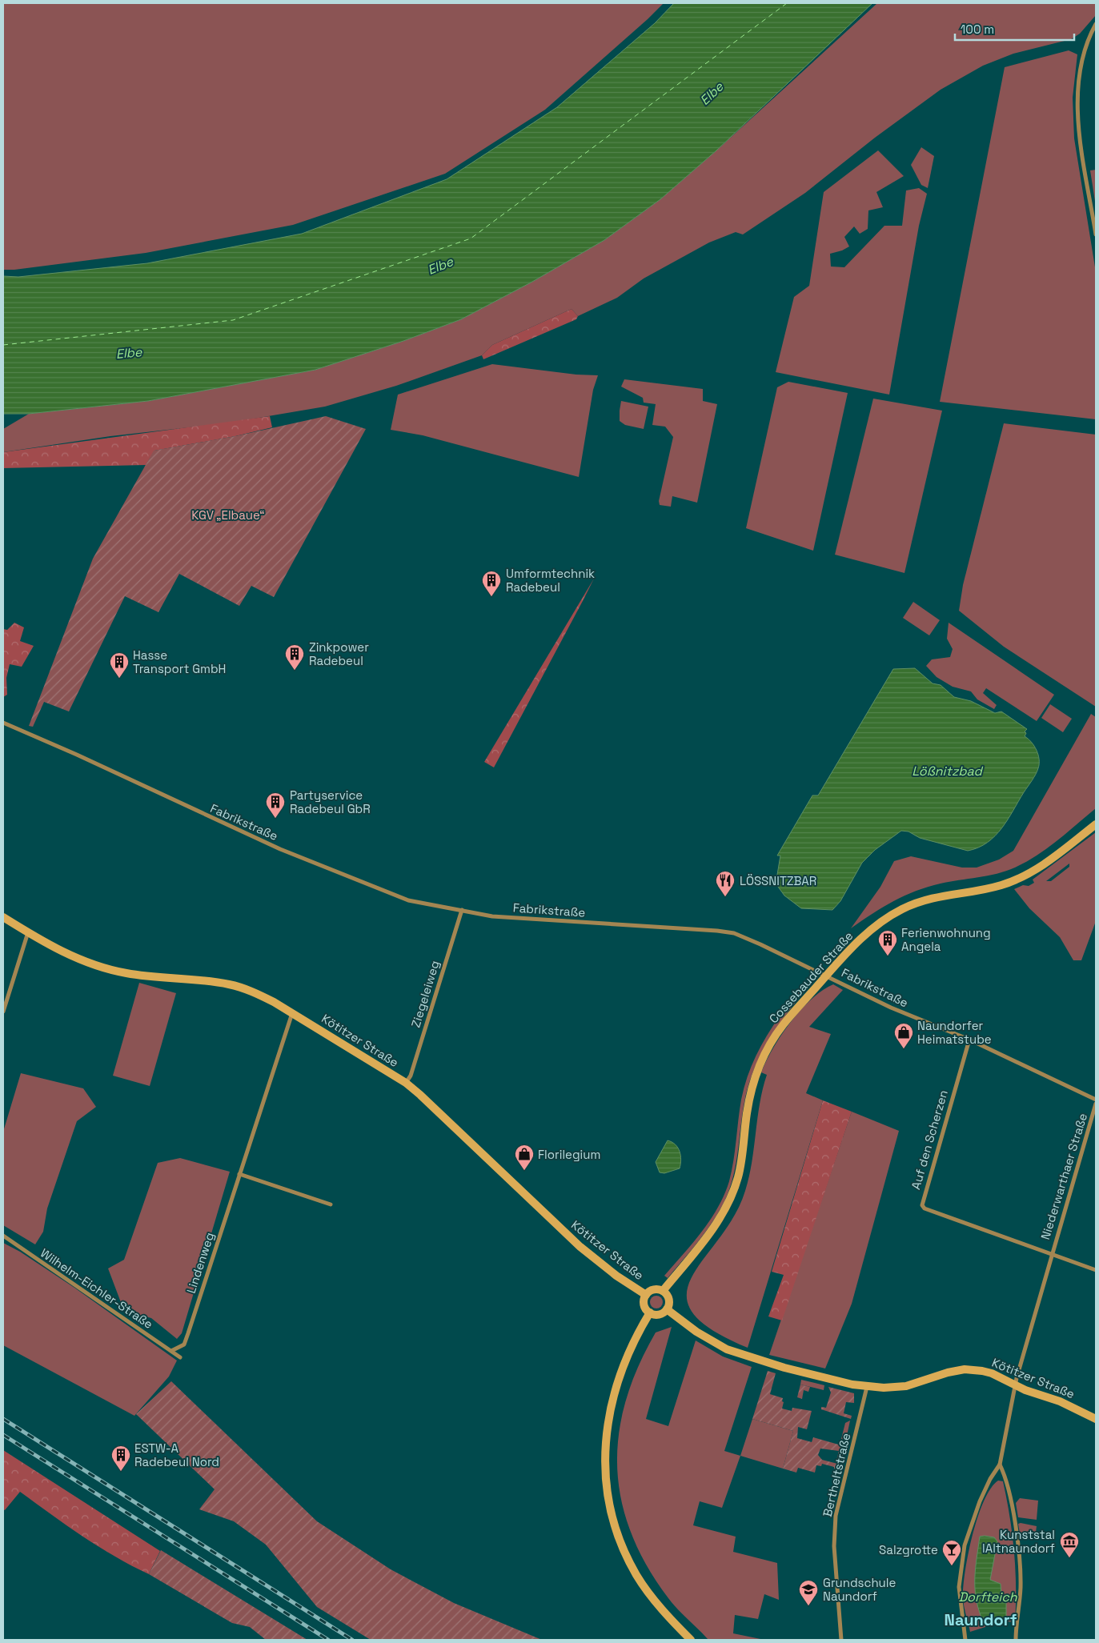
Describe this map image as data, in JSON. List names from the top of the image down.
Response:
{
  "streets": {
    "street": [
      "Fabrikstraße",
      "Cossebauder Straße",
      "Ziegeleiweg",
      "Kötitzer Straße",
      "Auf den Scherzen",
      "Niederwarthaer Straße",
      "Lindenweg",
      "Wilhelm-Eichler-Straße",
      "Bertheltstraße"
    ]
  },
  "crossings": [
    ["Fabrikstraße", "Cossebauder Straße"],
    ["Fabrikstraße", "Ziegeleiweg"],
    ["Fabrikstraße", "Auf den Scherzen"],
    ["Cossebauder Straße", "Kötitzer Straße"],
    ["Ziegeleiweg", "Kötitzer Straße"],
    ["Kötitzer Straße", "Niederwarthaer Straße"],
    ["Kötitzer Straße", "Lindenweg"],
    ["Kötitzer Straße", "Bertheltstraße"],
    ["Auf den Scherzen", "Niederwarthaer Straße"],
    ["Lindenweg", "Wilhelm-Eichler-Straße"]
  ],
  "districts": ["Naundorf"],
  "water": ["Elbe", "Lößnitzbad", "Dorfteich"],
  "parks": ["KGV „Elbaue“"],
  "places": {
    "building": [
      "Umformtechnik Radebeul",
      "Zinkpower Radebeul",
      "Hasse Transport GmbH",
      "Partyservice Radebeul GbR",
      "Ferienwohnung Angela",
      "ESTW-A Radebeul Nord"
    ],
    "restaurant": ["LÖSSNITZBAR"],
    "shop": ["Naundorfer Heimatstube", "Florilegium"],
    "museum": ["Kunststal lAltnaundorf"],
    "bar": ["Salzgrotte"],
    "school or university": ["Grundschule Naundorf"]
  },
  "scale_bar": "100 m"
}
